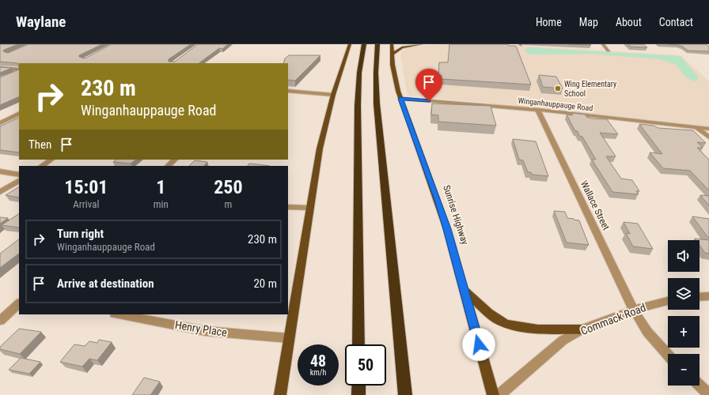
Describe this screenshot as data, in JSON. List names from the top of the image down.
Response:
{
  "streets": {
    "main road": ["Sunrise Highway"],
    "street": [
      "Winganhauppauge Road",
      "Wallace Street",
      "Commack Road",
      "Henry Place"
    ]
  },
  "crossings": [
    ["Winganhauppauge Road", "Wallace Street"],
    ["Winganhauppauge Road", "Sunrise Highway"],
    ["Wallace Street", "Commack Road"]
  ],
  "places": ["Wing Elementary School"],
  "page": {
    "header": "Waylane",
    "nav": [
      "Home",
      "Map",
      "About",
      "Contact"
    ],
    "turn": ["230 m", "Winganhauppauge Road"],
    "then": "Then",
    "eta": [
      "15:01",
      "Arrival",
      "1",
      "min",
      "250",
      "m"
    ],
    "list": [
      {
        "name": "Turn right",
        "note": "Winganhauppauge Road",
        "value": "230 m"
      },
      {
        "name": "Arrive at destination",
        "value": "20 m"
      }
    ],
    "map_buttons": ["+", "−"],
    "speed": "48 km/h",
    "limit": "50"
  }
}
